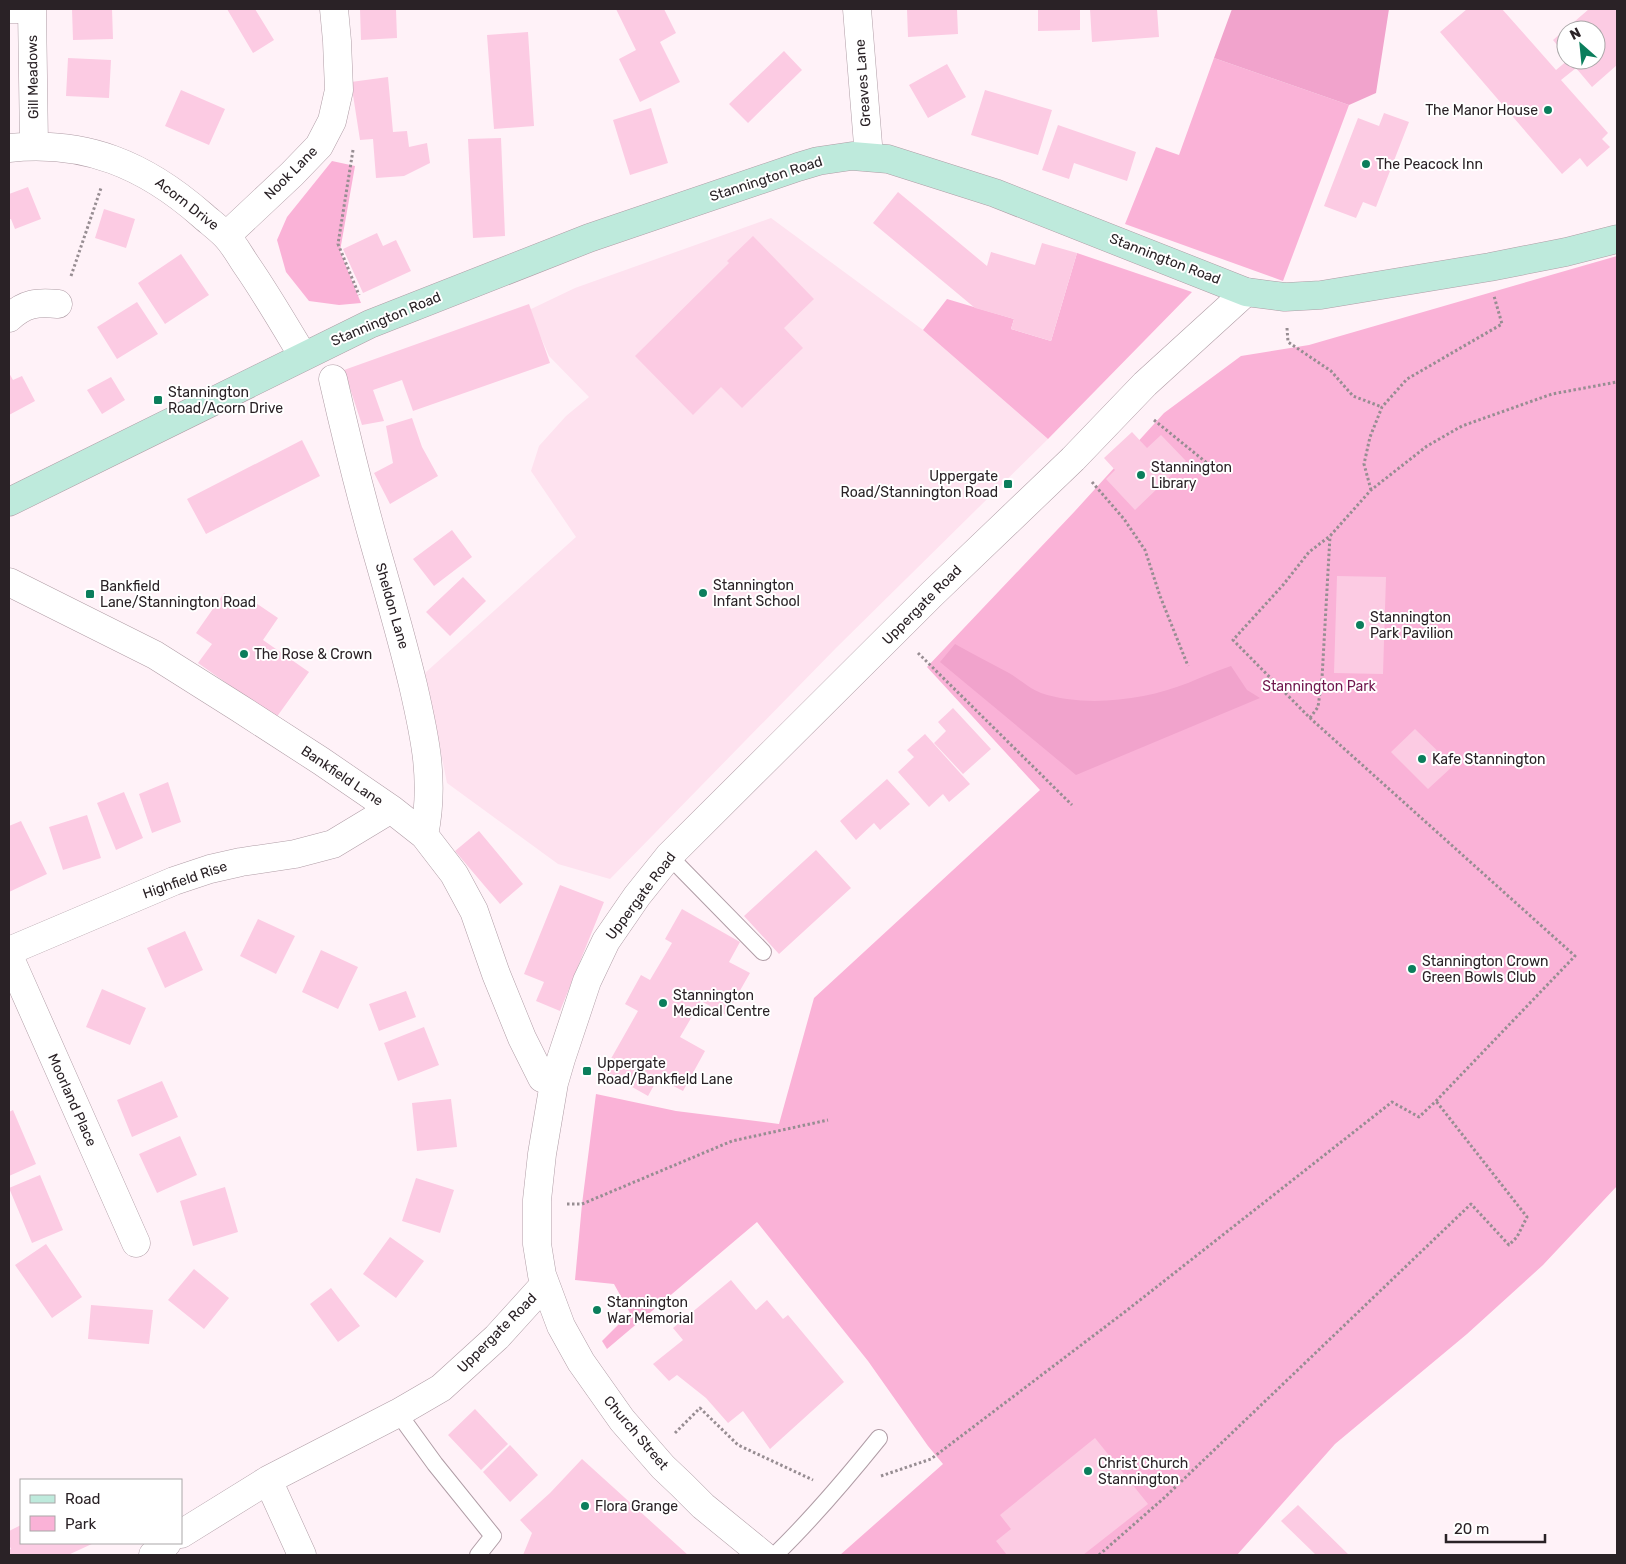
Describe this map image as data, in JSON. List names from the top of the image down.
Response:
{
  "streets": {
    "main road": ["Stannington Road"],
    "street": [
      "Gill Meadows",
      "Greaves Lane",
      "Nook Lane",
      "Acorn Drive",
      "Uppergate Road",
      "Sheldon Lane",
      "Bankfield Lane",
      "Highfield Rise",
      "Moorland Place",
      "Church Street"
    ]
  },
  "crossings": [
    ["Gill Meadows", "Acorn Drive"],
    ["Greaves Lane", "Stannington Road"],
    ["Nook Lane", "Acorn Drive"],
    ["Stannington Road", "Acorn Drive"],
    ["Stannington Road", "Uppergate Road"],
    ["Uppergate Road", "Bankfield Lane"],
    ["Uppergate Road", "Church Street"],
    ["Sheldon Lane", "Bankfield Lane"],
    ["Bankfield Lane", "Highfield Rise"]
  ],
  "parks": ["Stannington Park"],
  "places": {
    "other": [
      "The Manor House",
      "The Peacock Inn",
      "Stannington Library",
      "Stannington Infant School",
      "Stannington Park Pavilion",
      "The Rose & Crown",
      "Kafe Stannington",
      "Stannington Crown Green Bowls Club",
      "Stannington Medical Centre",
      "Stannington War Memorial",
      "Christ Church Stannington",
      "Flora Grange"
    ],
    "transit": [
      "Stannington Road/Acorn Drive",
      "Uppergate Road/Stannington Road",
      "Bankfield Lane/Stannington Road",
      "Uppergate Road/Bankfield Lane"
    ]
  },
  "legend": ["Road", "Park"],
  "scale_bar": "20 m",
  "north": "top left"
}
